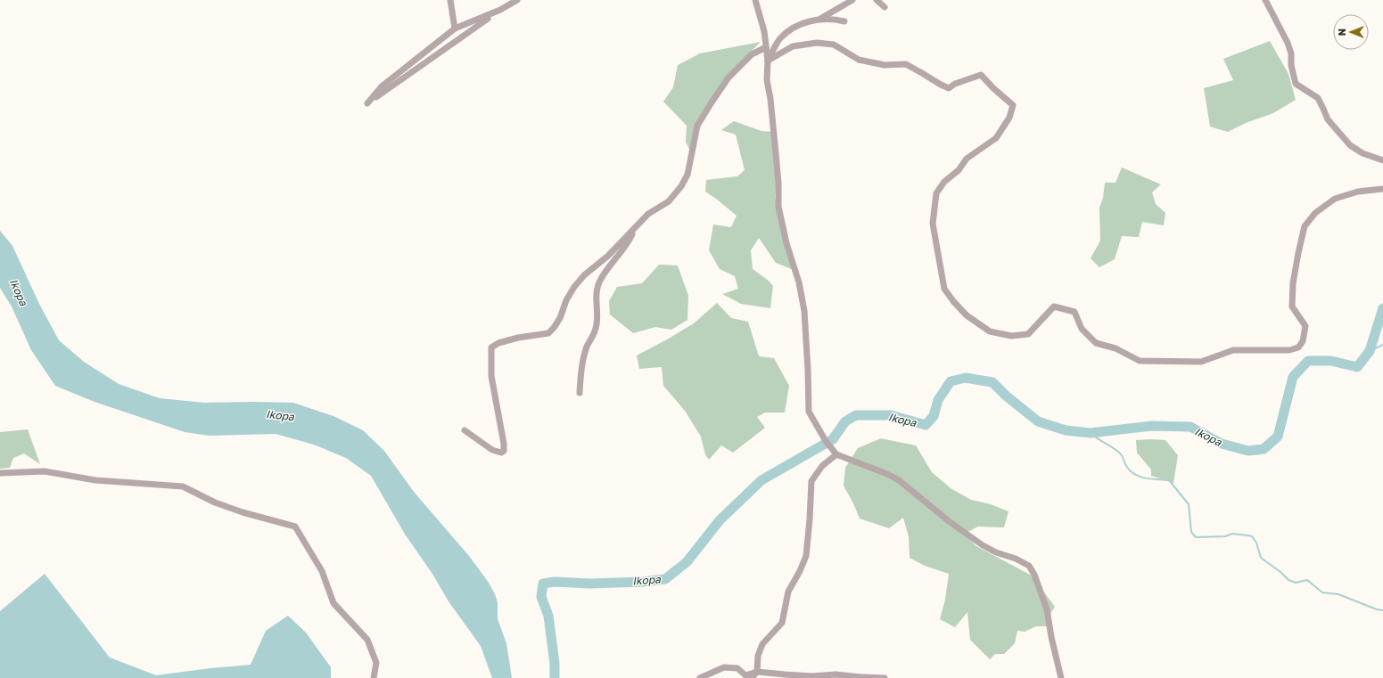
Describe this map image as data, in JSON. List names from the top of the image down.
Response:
{
  "water": ["Ikopa"],
  "north": "left"
}
